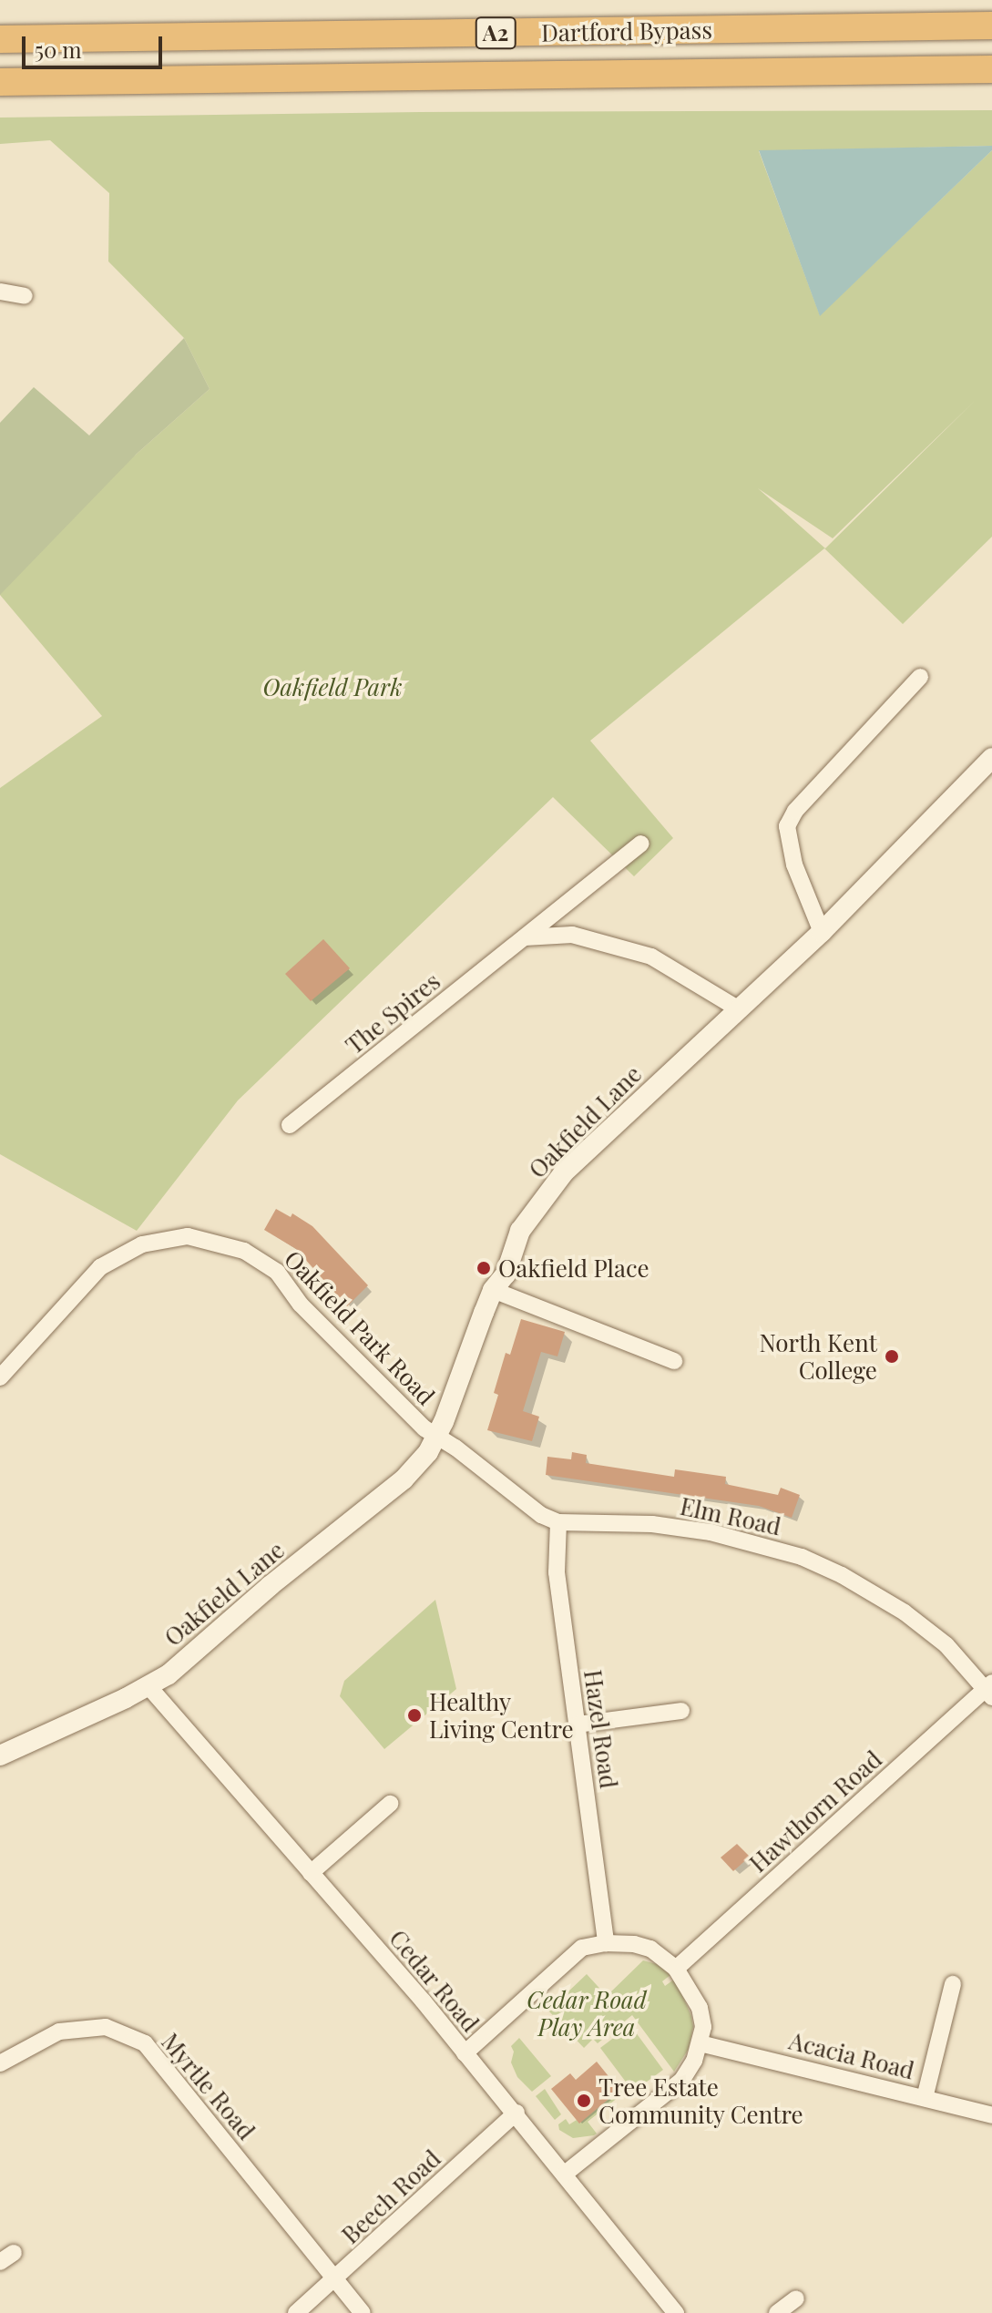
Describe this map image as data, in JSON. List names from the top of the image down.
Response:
{
  "streets": {
    "highway": ["Dartford Bypass", "A2"],
    "street": [
      "The Spires",
      "Oakfield Lane",
      "Oakfield Park Road",
      "Elm Road",
      "Hazel Road",
      "Hawthorn Road",
      "Cedar Road",
      "Acacia Road",
      "Myrtle Road",
      "Beech Road"
    ]
  },
  "crossings": [
    ["Oakfield Lane", "Oakfield Park Road"],
    ["Oakfield Lane", "Elm Road"],
    ["Oakfield Lane", "Cedar Road"],
    ["Oakfield Park Road", "Elm Road"],
    ["Elm Road", "Hazel Road"],
    ["Elm Road", "Hawthorn Road"],
    ["Cedar Road", "Beech Road"],
    ["Myrtle Road", "Beech Road"]
  ],
  "parks": ["Oakfield Park", "Cedar Road Play Area"],
  "places": [
    "Oakfield Place",
    "North Kent College",
    "Healthy Living Centre",
    "Tree Estate Community Centre"
  ],
  "scale_bar": "50 m"
}
